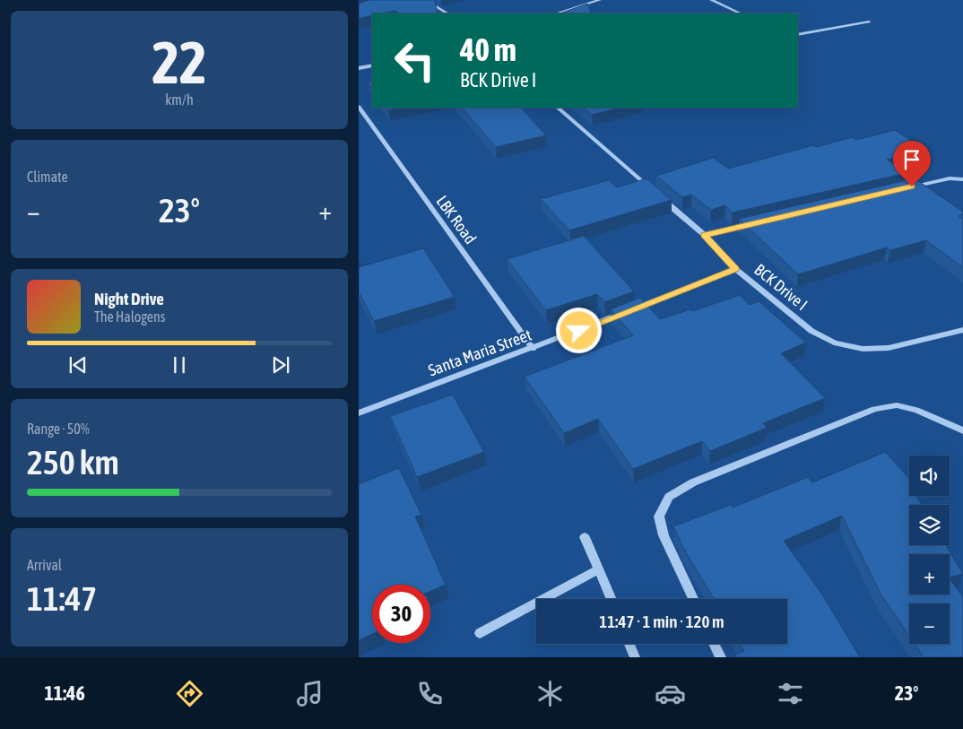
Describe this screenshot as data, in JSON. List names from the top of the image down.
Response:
{
  "streets": {
    "street": ["LBK Road", "BCK Drive I", "Santa Maria Street"]
  },
  "crossings": [
    ["LBK Road", "Santa Maria Street"],
    ["BCK Drive I", "Santa Maria Street"]
  ],
  "page": {
    "tile": [
      ["22", "km/h"],
      "Climate",
      ["Range · 50%", "250 km"],
      ["Arrival", "11:47"]
    ],
    "turn": ["40 m", "BCK Drive I"],
    "heat": ["−", "23°", "+"],
    "song": ["Night Drive", "The Halogens"],
    "map_buttons": ["+", "−"],
    "limit": "30",
    "trip": "11:47 · 1 min · 120 m",
    "tabs": ["11:46", "23°"]
  }
}
